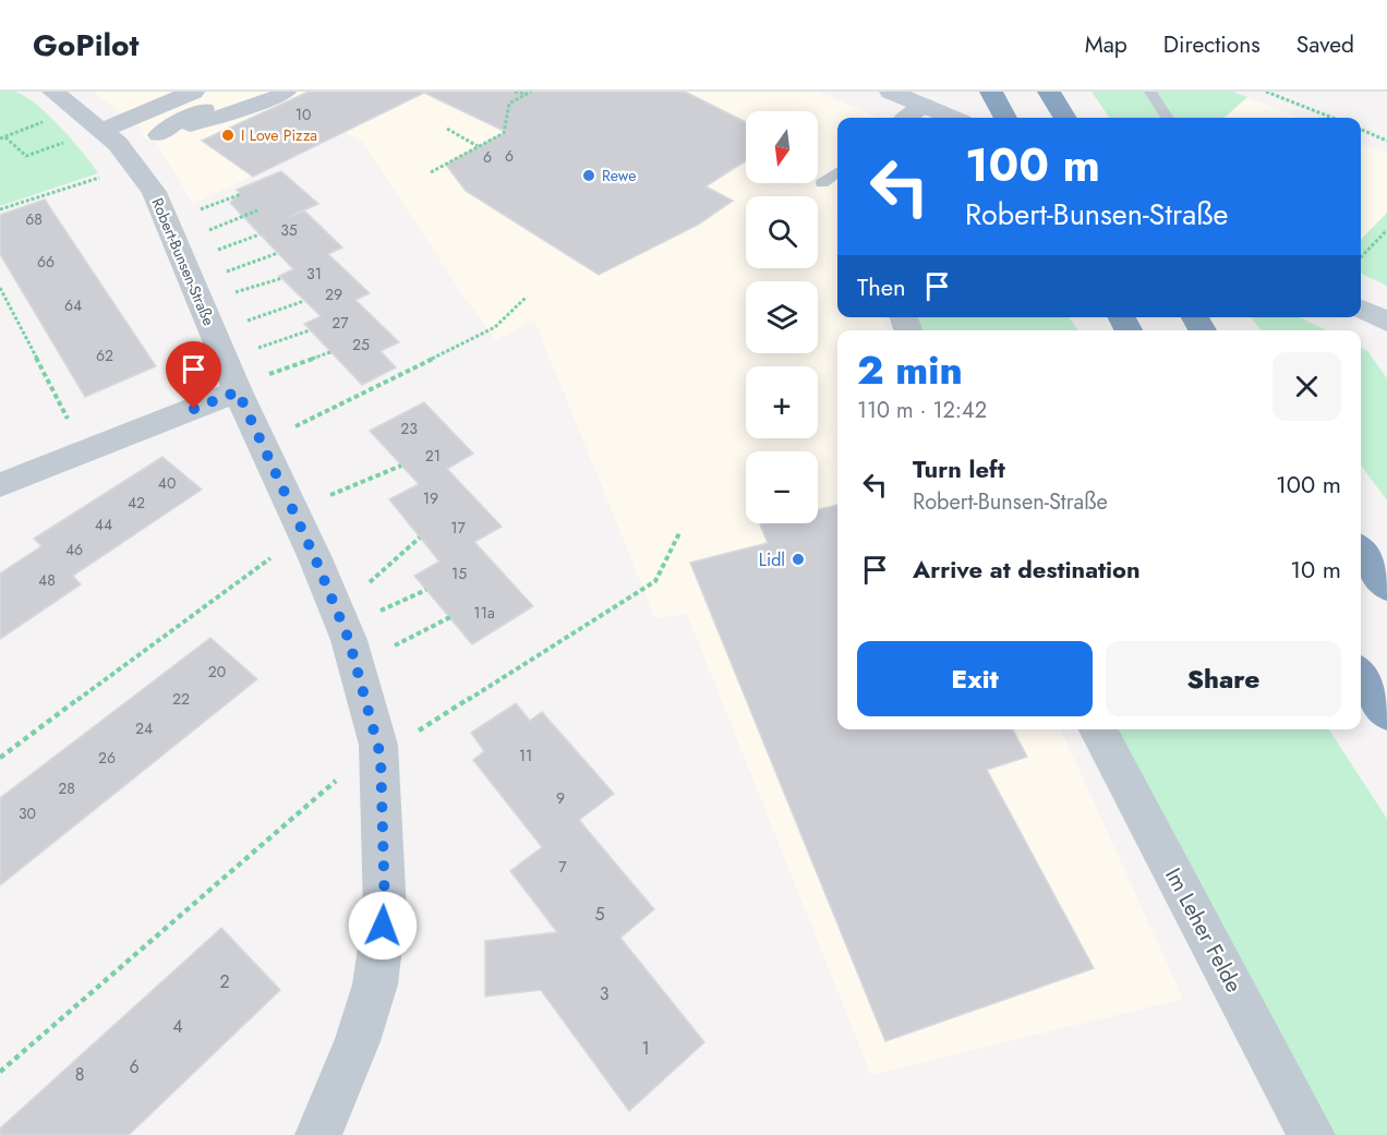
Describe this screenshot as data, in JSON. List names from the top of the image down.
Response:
{
  "streets": {
    "street": ["Robert-Bunsen-Straße", "Im Leher Felde"]
  },
  "places": ["I Love Pizza", "Rewe", "Lidl"],
  "house_numbers": [
    "10",
    "6",
    "6",
    "68",
    "35",
    "66",
    "31",
    "29",
    "64",
    "27",
    "25",
    "62",
    "23",
    "21",
    "40",
    "19",
    "42",
    "44",
    "17",
    "46",
    "15",
    "48",
    "11a",
    "20",
    "22",
    "24",
    "11",
    "26",
    "28",
    "9",
    "30",
    "7",
    "5",
    "2",
    "3",
    "4",
    "1",
    "6",
    "8"
  ],
  "north": "bottom",
  "page": {
    "header": "GoPilot",
    "nav": ["Map", "Directions", "Saved"],
    "map_buttons": ["+", "−"],
    "turn": ["100 m", "Robert-Bunsen-Straße"],
    "then": "Then",
    "heading": ["2 min", "110 m · 12:42"],
    "list": [
      {
        "name": "Turn left",
        "note": "Robert-Bunsen-Straße",
        "value": "100 m"
      },
      {
        "name": "Arrive at destination",
        "value": "10 m"
      }
    ],
    "buttons": ["Exit", "Share"]
  }
}
